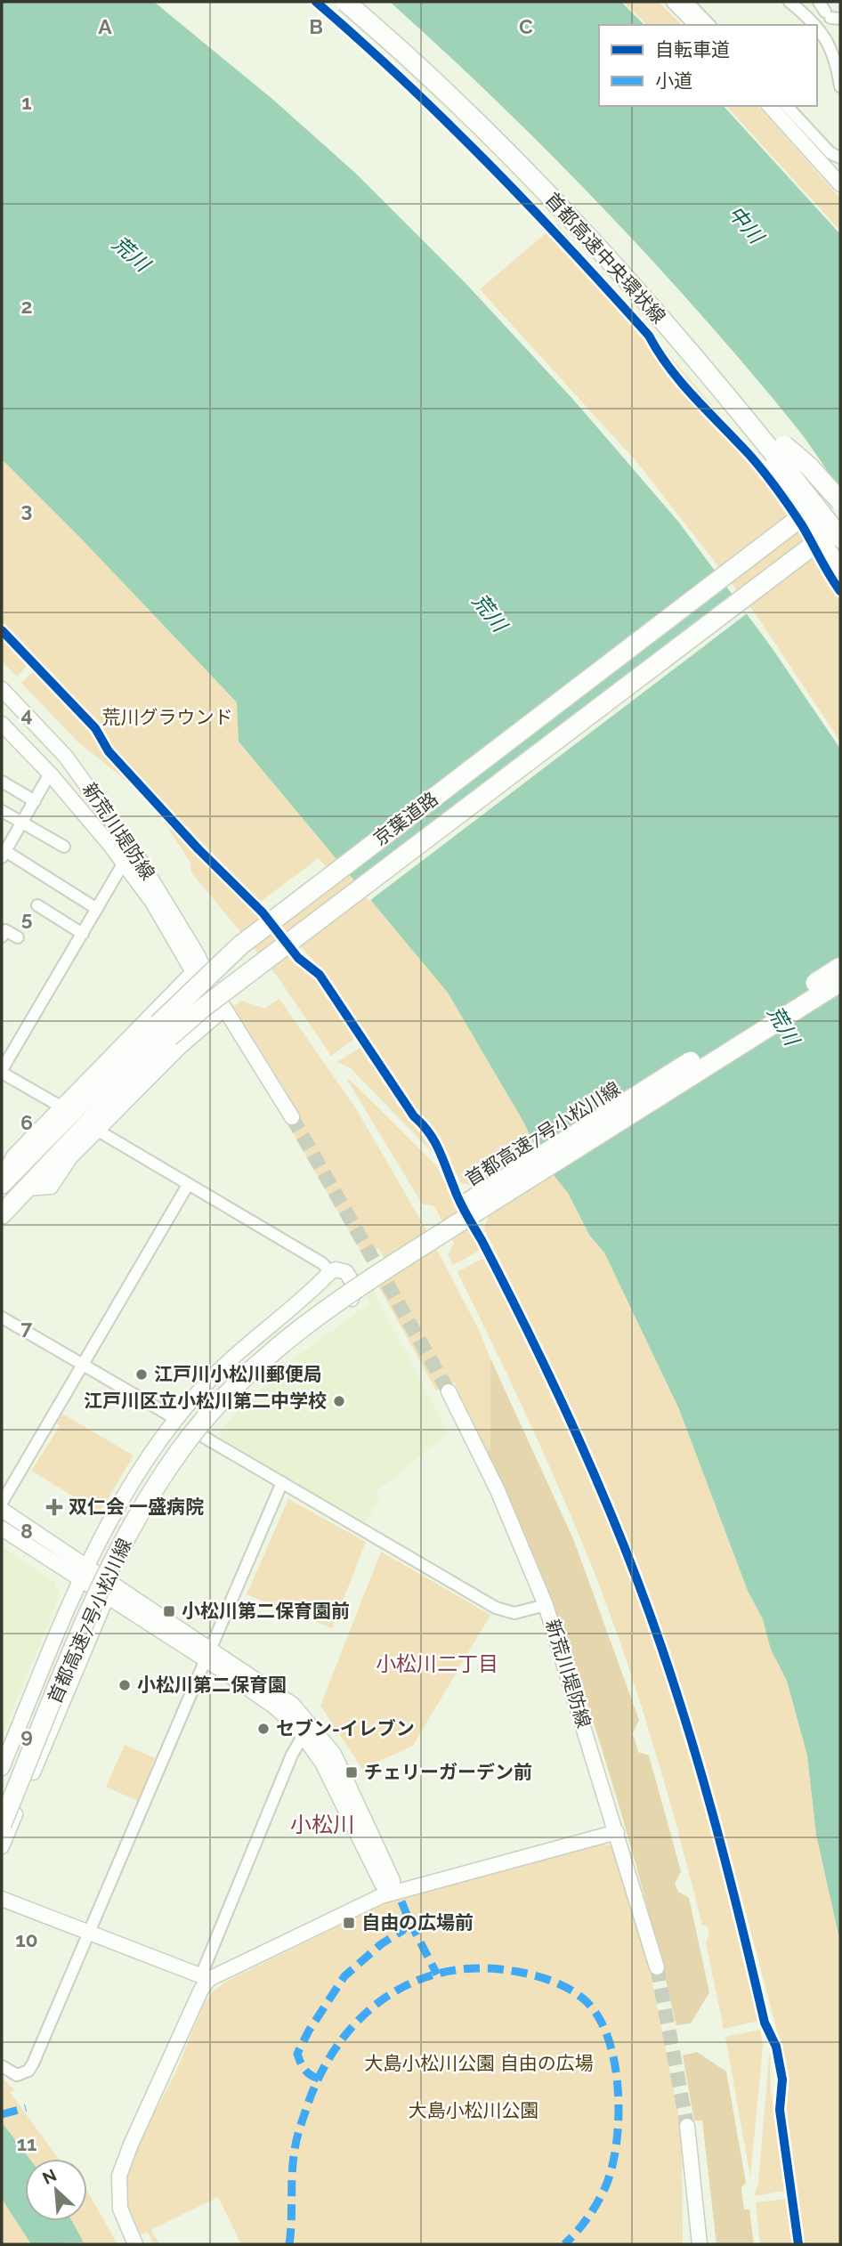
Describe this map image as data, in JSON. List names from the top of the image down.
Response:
{
  "streets": {
    "highway": ["首都高速中央環状線", "京葉道路", "首都高速7号小松川線"],
    "street": ["新荒川堤防線"]
  },
  "crossings": [
    ["首都高速中央環状線", "京葉道路"]
  ],
  "districts": ["小松川二丁目", "小松川"],
  "water": ["中川", "荒川"],
  "parks": ["荒川グラウンド", "大島小松川公園 自由の広場", "大島小松川公園"],
  "places": {
    "other": [
      "江戸川小松川郵便局",
      "江戸川区立小松川第二中学校",
      "小松川第二保育園",
      "セブン-イレブン"
    ],
    "health": ["双仁会 一盛病院"],
    "transit": ["小松川第二保育園前", "チェリーガーデン前", "自由の広場前"]
  },
  "legend": ["自転車道", "小道"],
  "north": "top left",
  "grid": {
    "columns": ["A", "B", "C"],
    "rows": [
      "1",
      "2",
      "3",
      "4",
      "5",
      "6",
      "7",
      "8",
      "9",
      "10",
      "11"
    ]
  }
}
